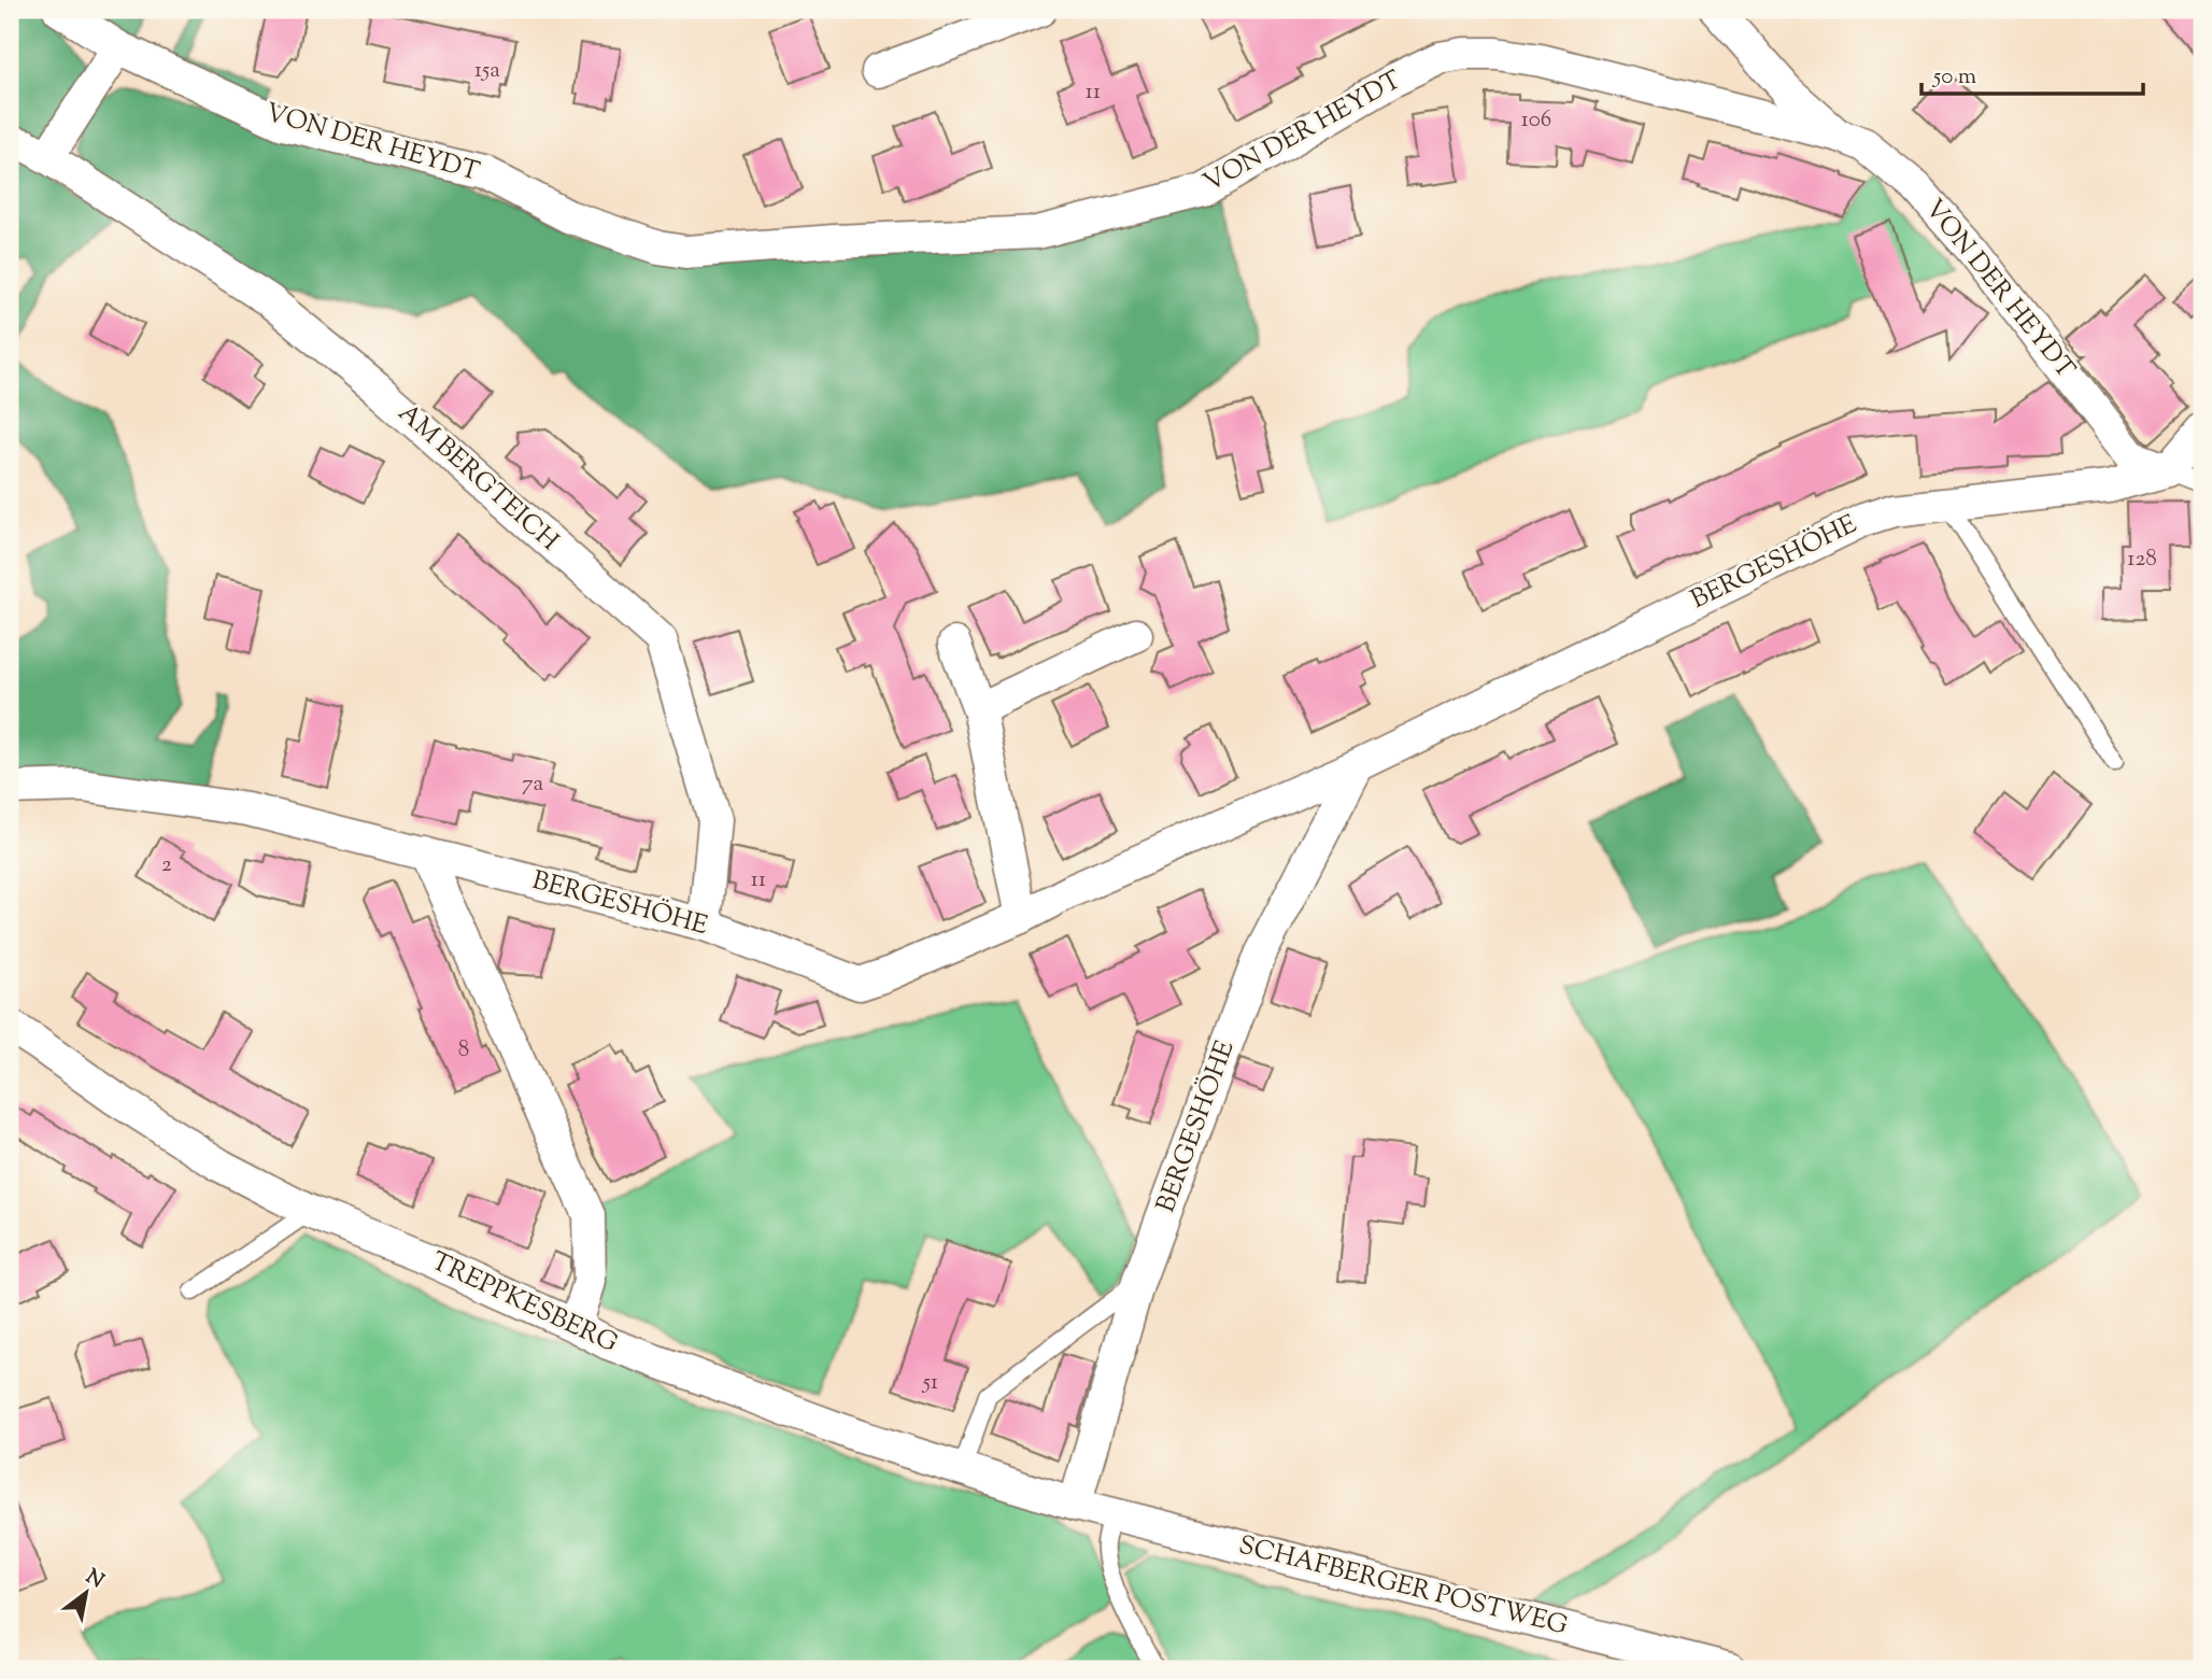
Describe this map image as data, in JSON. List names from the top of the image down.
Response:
{
  "streets": {
    "street": [
      "VON DER HEYDT",
      "AM BERGTEICH",
      "BERGESHÖHE",
      "TREPPKESBERG",
      "SCHAFBERGER POSTWEG"
    ]
  },
  "crossings": [
    ["VON DER HEYDT", "BERGESHÖHE"],
    ["AM BERGTEICH", "BERGESHÖHE"],
    ["BERGESHÖHE", "TREPPKESBERG"],
    ["BERGESHÖHE", "SCHAFBERGER POSTWEG"],
    ["TREPPKESBERG", "SCHAFBERGER POSTWEG"]
  ],
  "house_numbers": [
    "15a",
    "11",
    "106",
    "128",
    "7a",
    "2",
    "11",
    "8",
    "51"
  ],
  "scale_bar": "50 m",
  "north": "top right"
}
